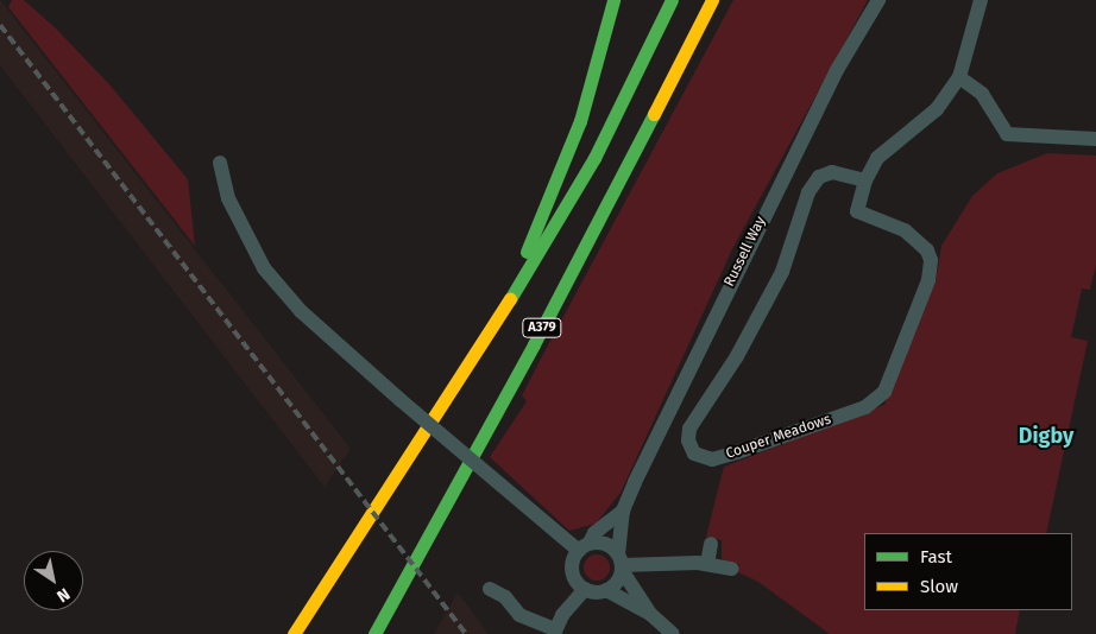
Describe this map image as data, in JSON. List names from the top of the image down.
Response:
{
  "streets": {
    "main road": ["A379"],
    "street": ["Russell Way", "Couper Meadows"]
  },
  "districts": ["Digby"],
  "legend": ["Fast", "Slow"],
  "north": "bottom right"
}
